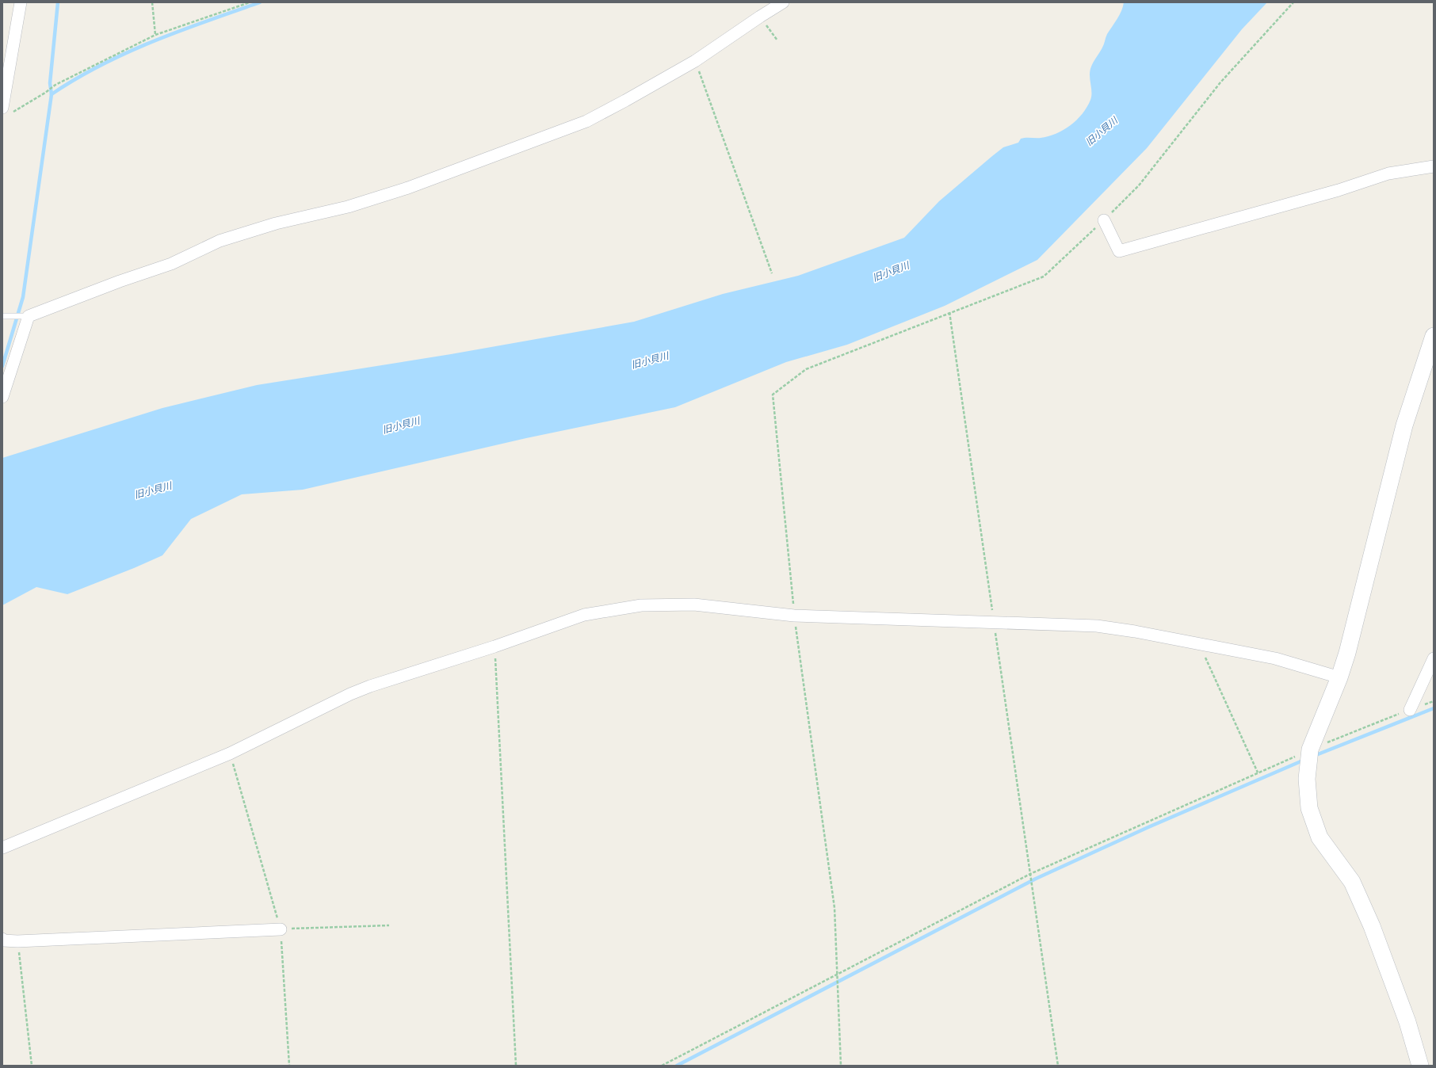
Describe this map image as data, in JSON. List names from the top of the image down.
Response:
{
  "water": ["旧小貝川"]
}
